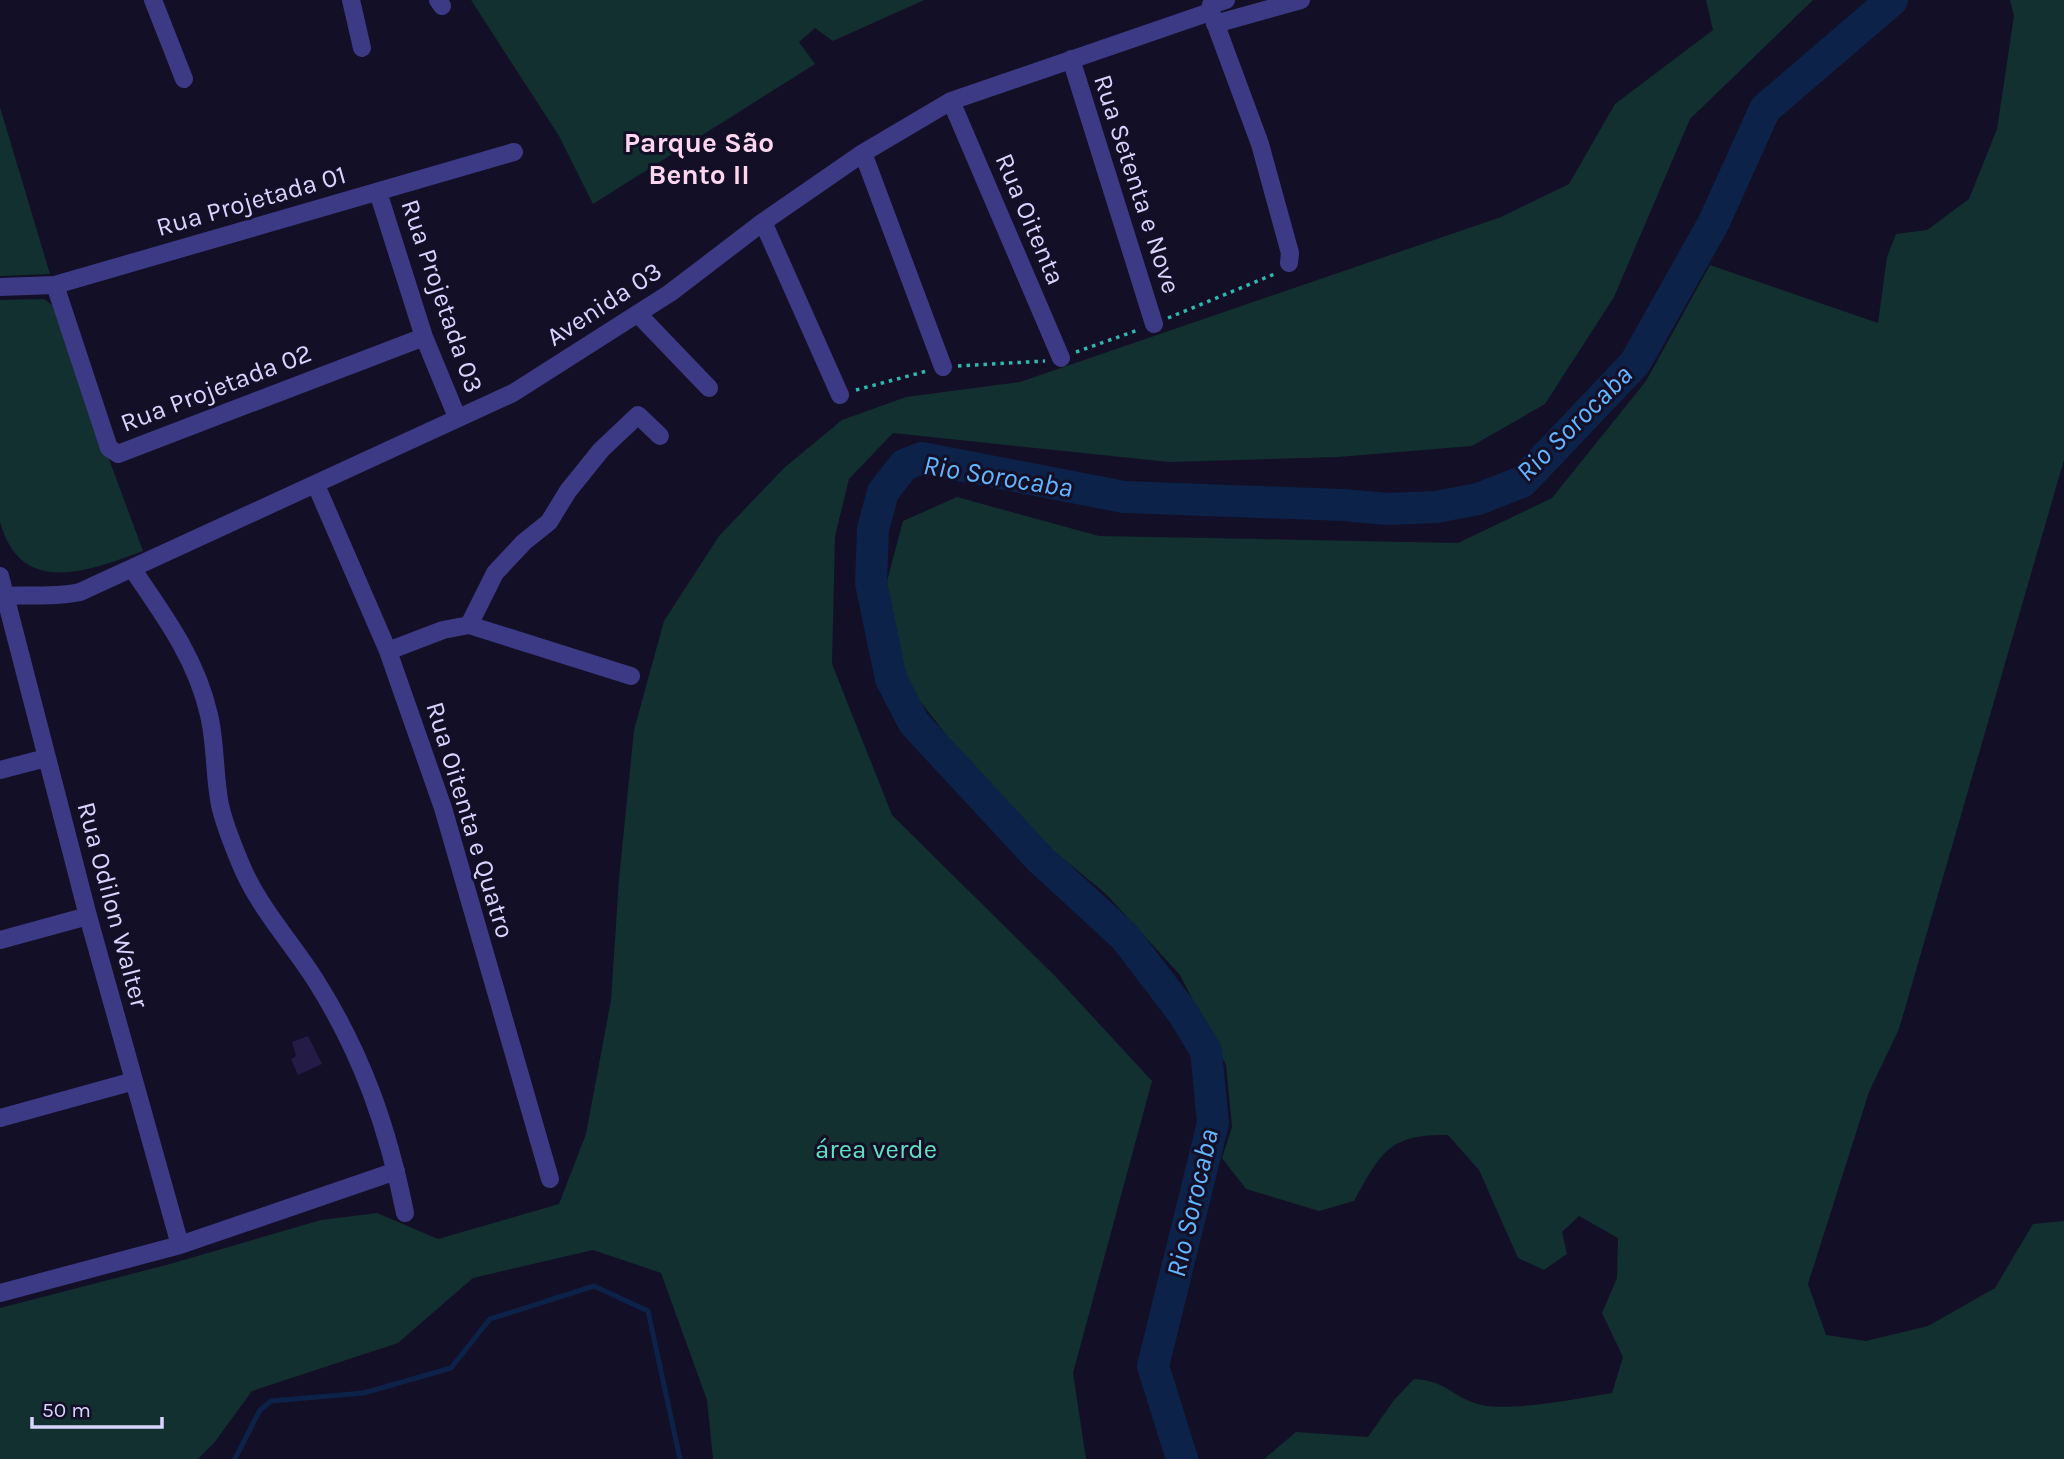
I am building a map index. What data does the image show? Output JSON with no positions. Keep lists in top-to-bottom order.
{
  "streets": {
    "street": [
      "Rua Setenta e Nove",
      "Rua Projetada 01",
      "Rua Oitenta",
      "Rua Projetada 03",
      "Avenida 03",
      "Rua Projetada 02",
      "Rua Oitenta e Quatro",
      "Rua Odilon Walter"
    ]
  },
  "crossings": [
    ["Rua Setenta e Nove", "Avenida 03"],
    ["Rua Projetada 01", "Rua Projetada 03"],
    ["Rua Projetada 01", "Rua Projetada 02"],
    ["Rua Oitenta", "Avenida 03"],
    ["Rua Projetada 03", "Avenida 03"],
    ["Rua Projetada 03", "Rua Projetada 02"],
    ["Avenida 03", "Rua Oitenta e Quatro"],
    ["Avenida 03", "Rua Odilon Walter"]
  ],
  "districts": ["Parque São Bento II"],
  "water": ["Rio Sorocaba"],
  "parks": ["área verde"],
  "scale_bar": "50 m"
}
